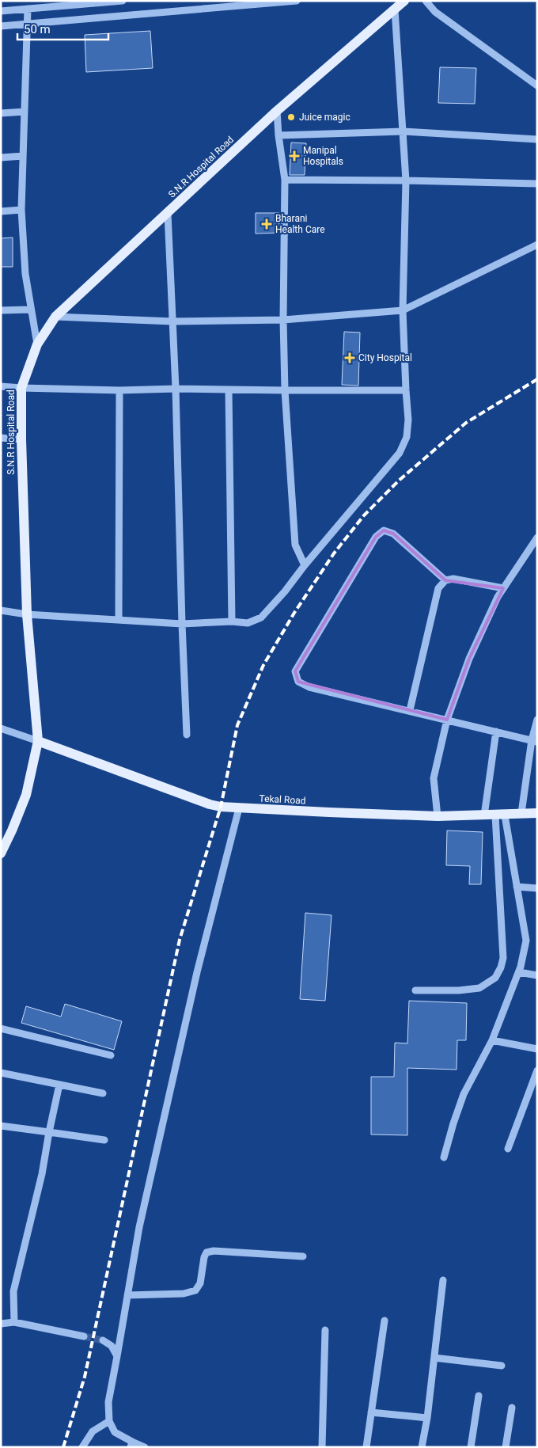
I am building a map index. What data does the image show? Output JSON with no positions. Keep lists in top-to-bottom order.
{
  "streets": {
    "main road": ["S.N.R Hospital Road", "Tekal Road"]
  },
  "crossings": [
    ["S.N.R Hospital Road", "Tekal Road"]
  ],
  "places": {
    "other": ["Juice magic"],
    "health": ["Manipal Hospitals", "Bharani Health Care", "City Hospital"]
  },
  "scale_bar": "50 m"
}
